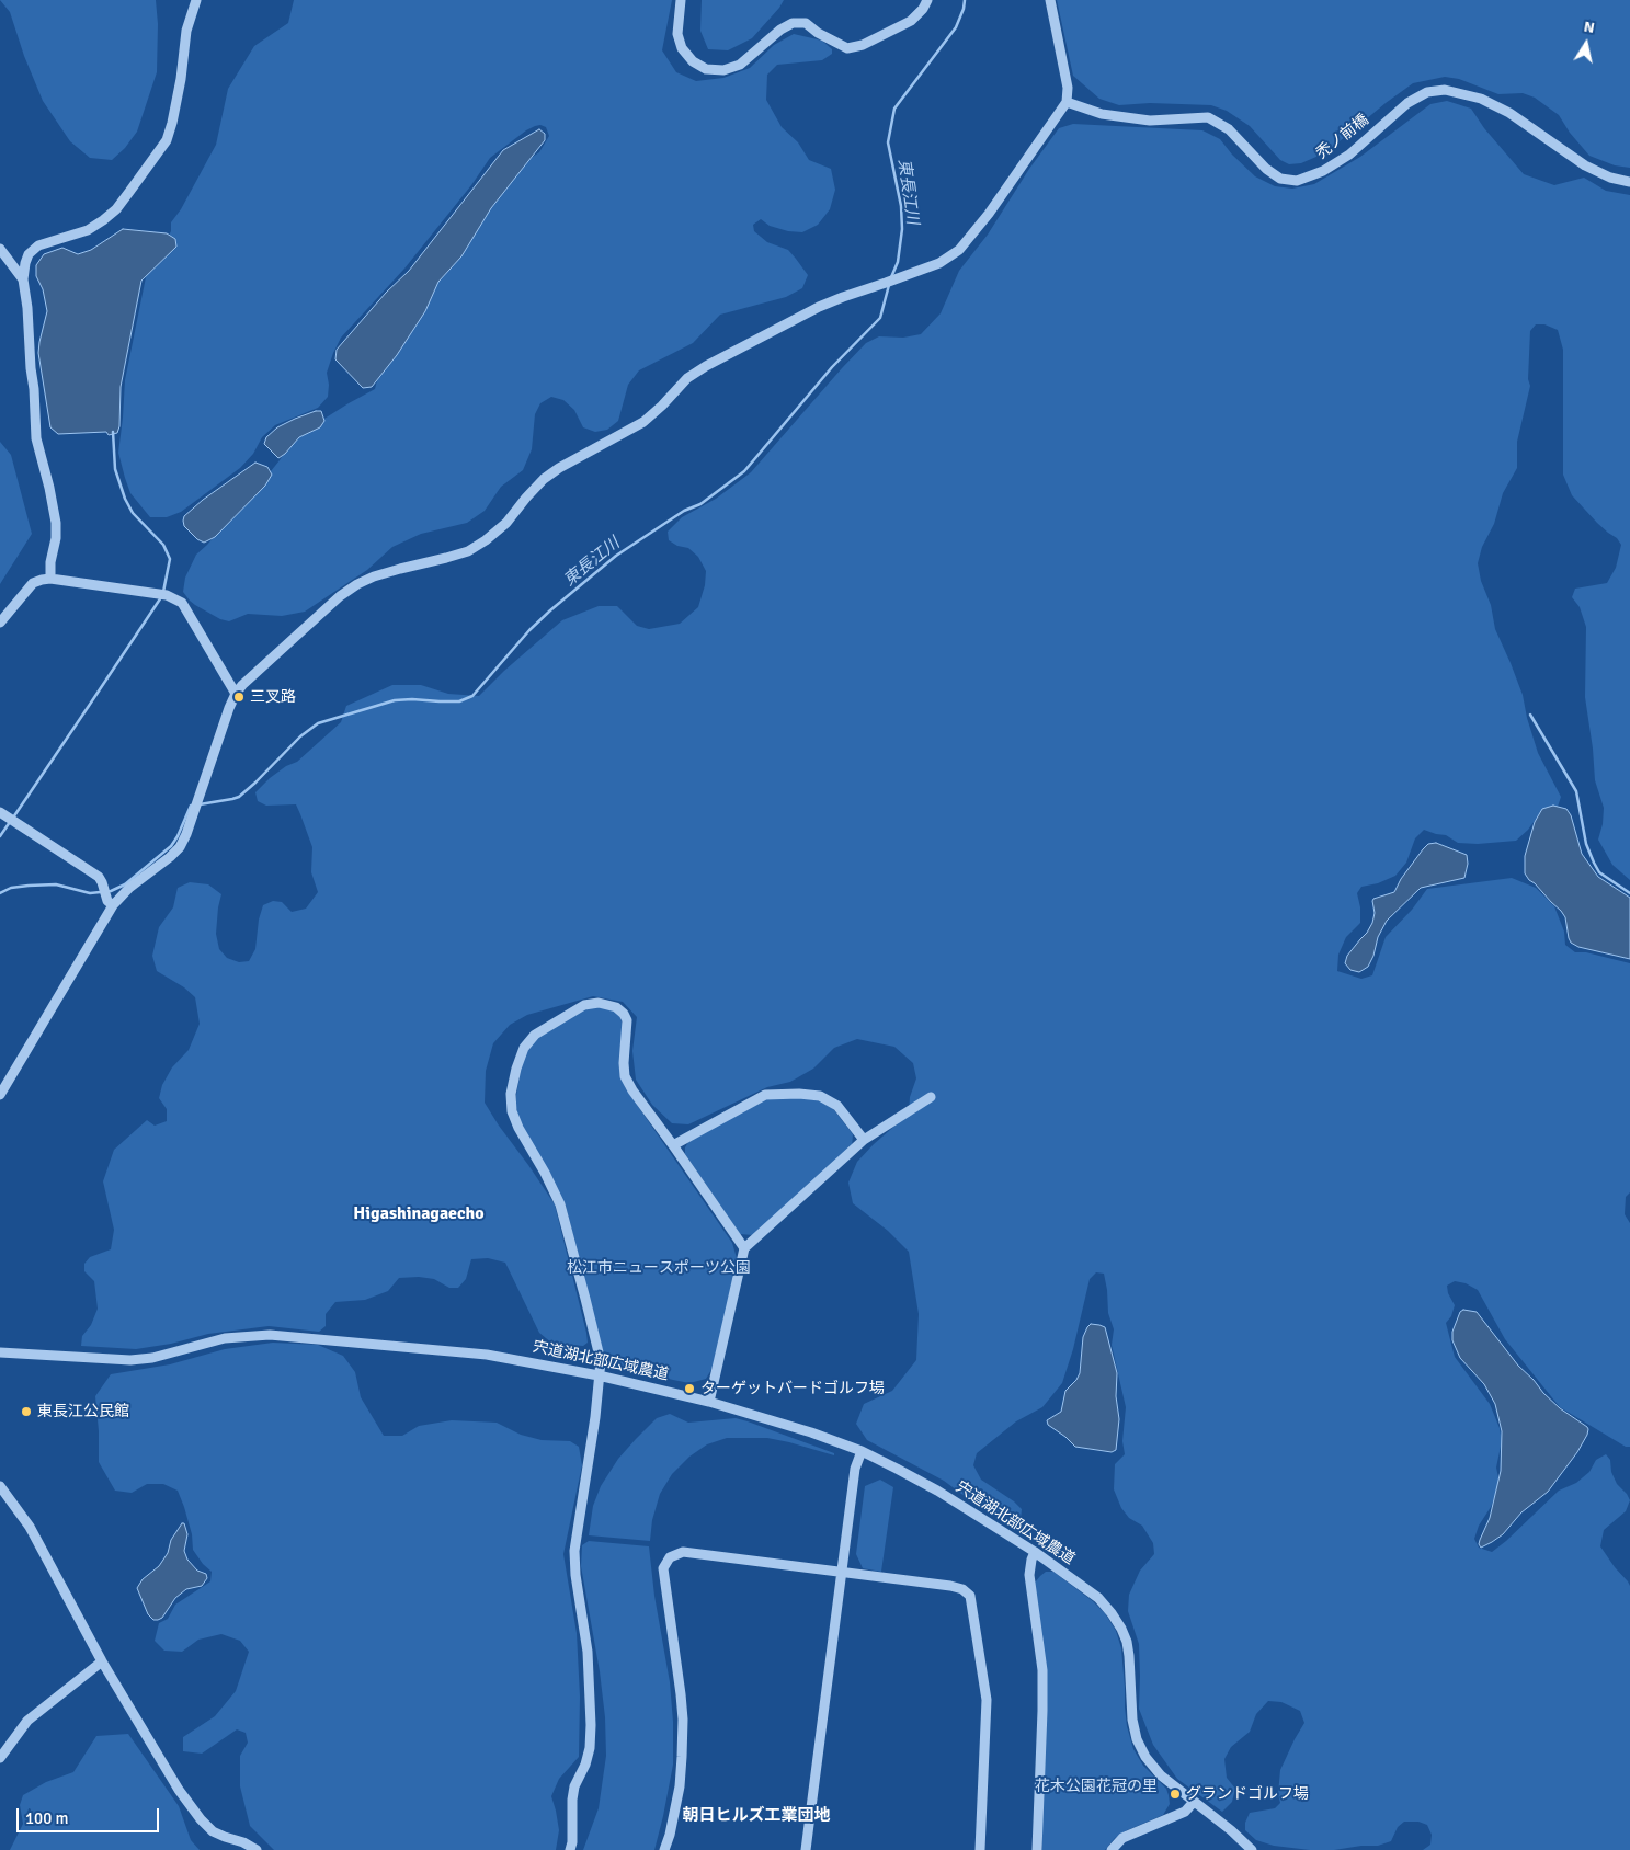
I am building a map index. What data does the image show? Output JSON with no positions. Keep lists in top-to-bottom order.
{
  "streets": {
    "street": ["禿ノ前橋", "宍道湖北部広域農道"]
  },
  "districts": ["Higashinagaecho", "朝日ヒルズ工業団地"],
  "water": ["東長江川"],
  "parks": ["松江市ニュースポーツ公園", "花木公園花冠の里"],
  "places": [
    "三叉路",
    "ターゲットバードゴルフ場",
    "東長江公民館",
    "グランドゴルフ場"
  ],
  "scale_bar": "100 m",
  "north": "top"
}
